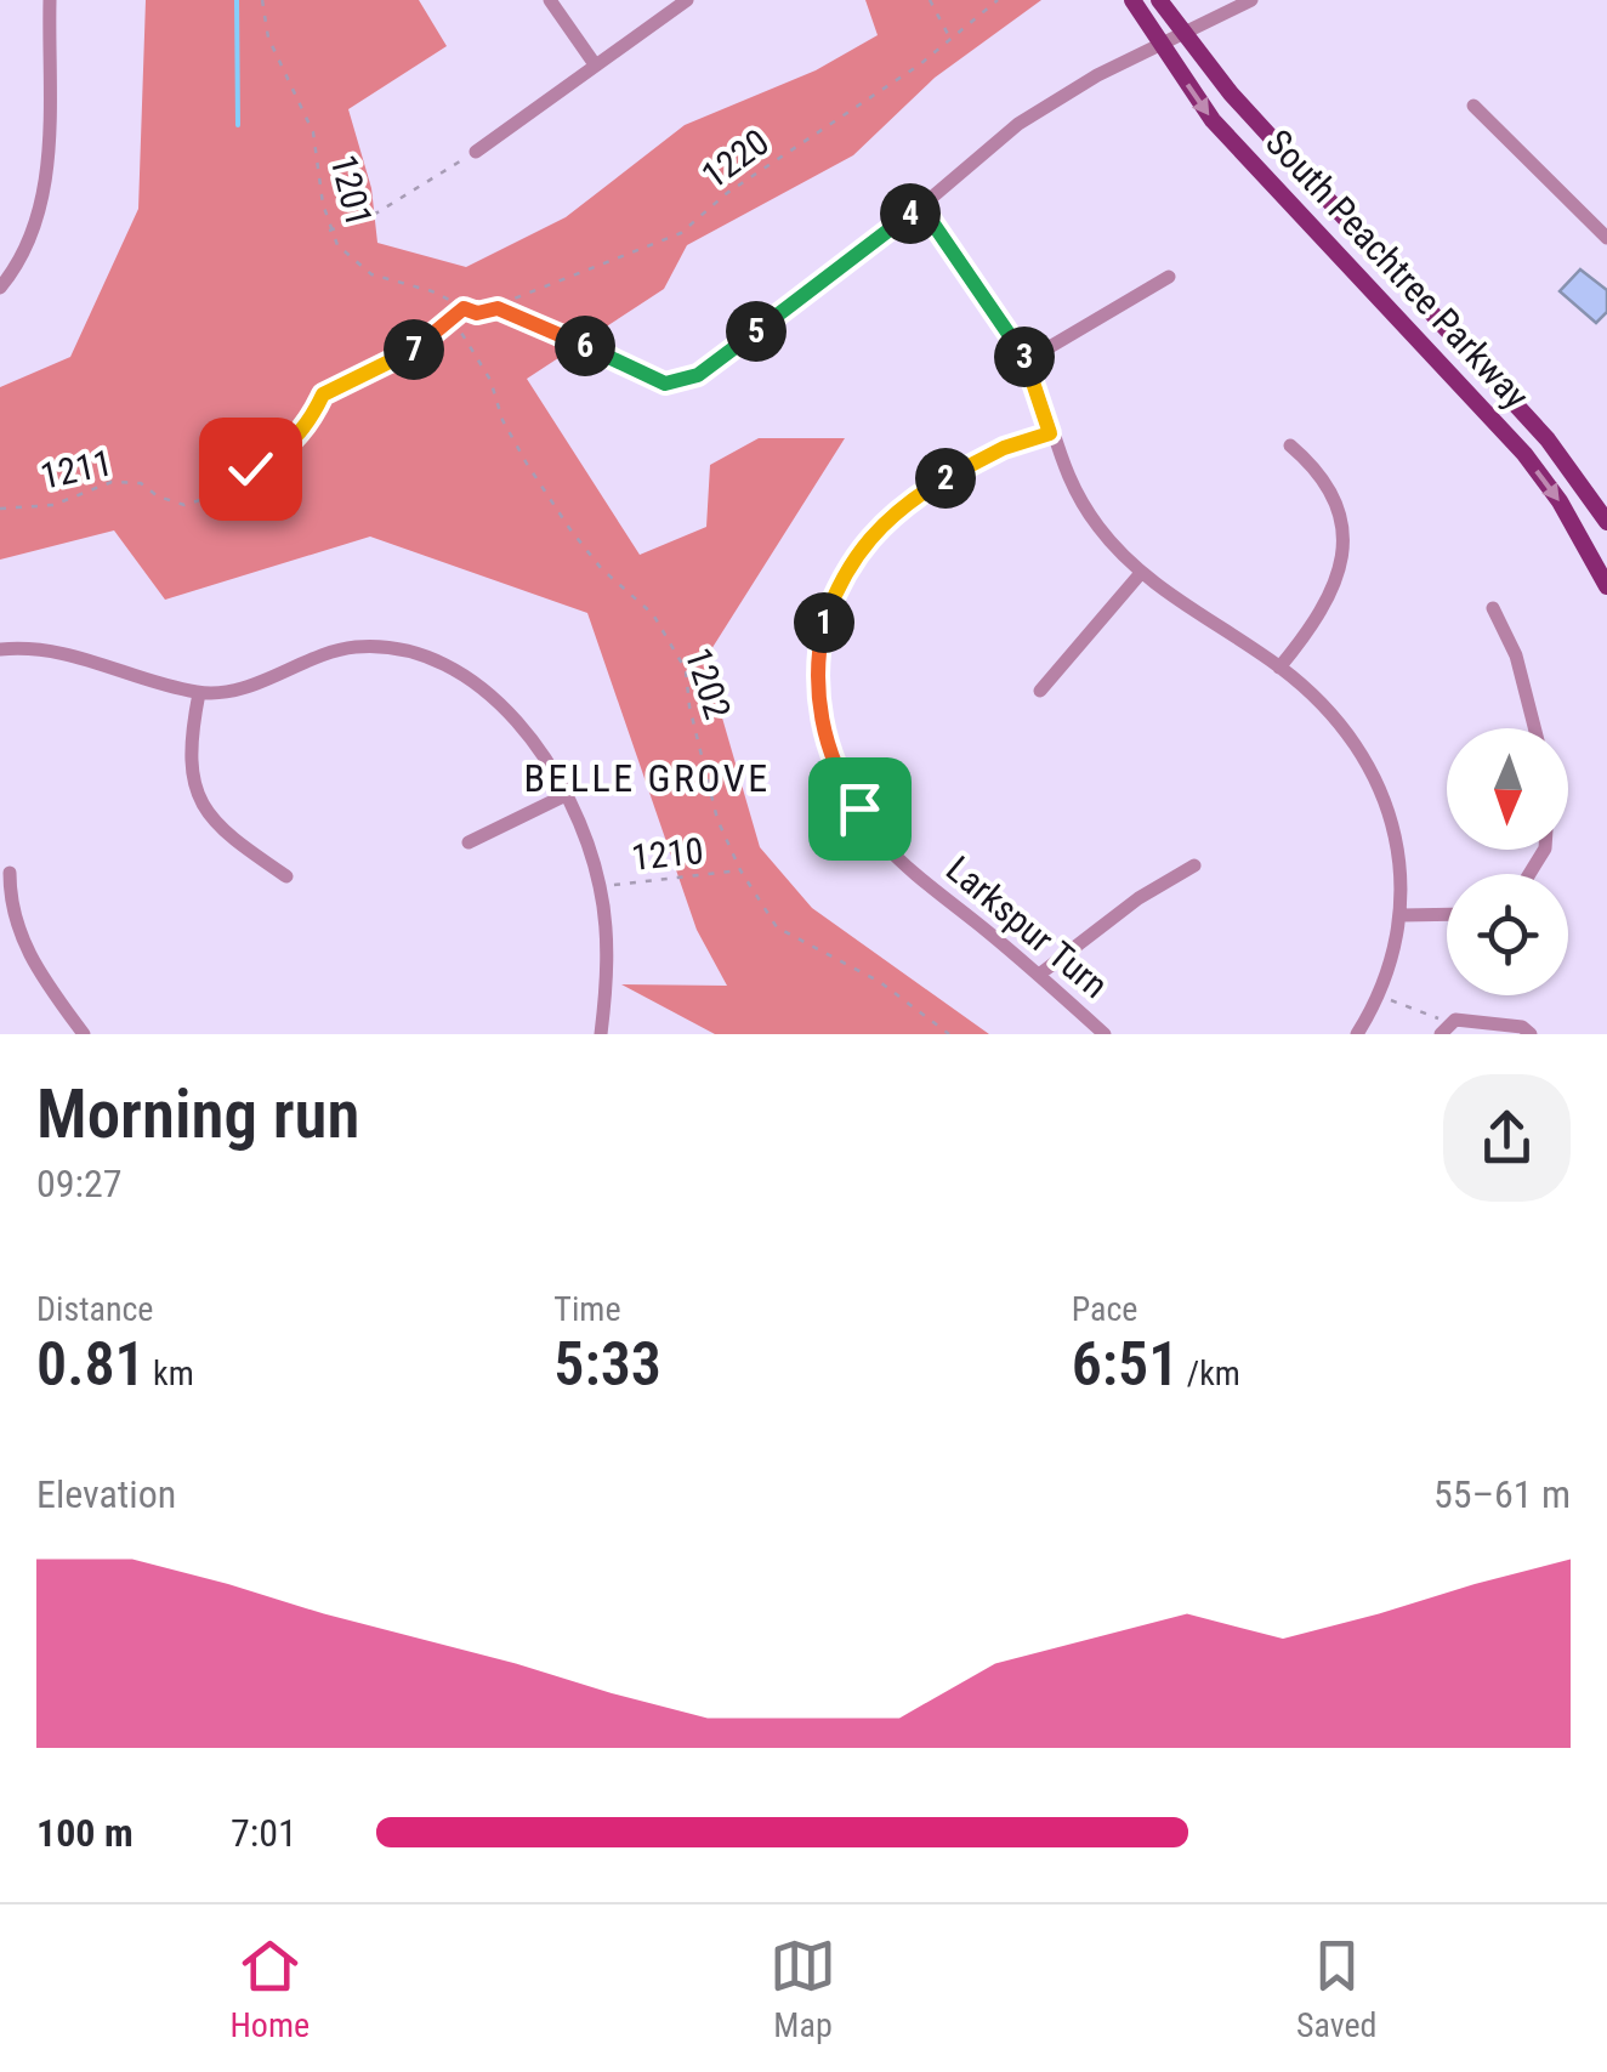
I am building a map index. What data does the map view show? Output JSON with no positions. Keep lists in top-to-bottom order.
{
  "streets": {
    "main road": ["South Peachtree Parkway"],
    "street": ["Larkspur Turn"],
    "path": [
      "1220",
      "1201",
      "1211",
      "1202",
      "1210"
    ]
  },
  "crossings": [
    ["1220", "1201"],
    ["1201", "1211"],
    ["1211", "1202"],
    ["1202", "1210"]
  ],
  "districts": ["BELLE GROVE"],
  "north": "bottom",
  "page": {
    "pins": [
      "4",
      "5",
      "6",
      "7",
      "3",
      "2",
      "1"
    ],
    "heading": ["Morning run", "09:27"],
    "stats": [
      ["Distance", "0.81 km"],
      ["Time", "5:33"],
      ["Pace", "6:51 /km"]
    ],
    "chart": ["Elevation", "55–61 m"],
    "list": [
      {
        "name": "100 m",
        "note": "7:01"
      }
    ],
    "tabs": ["Home", "Map", "Saved"]
  }
}
